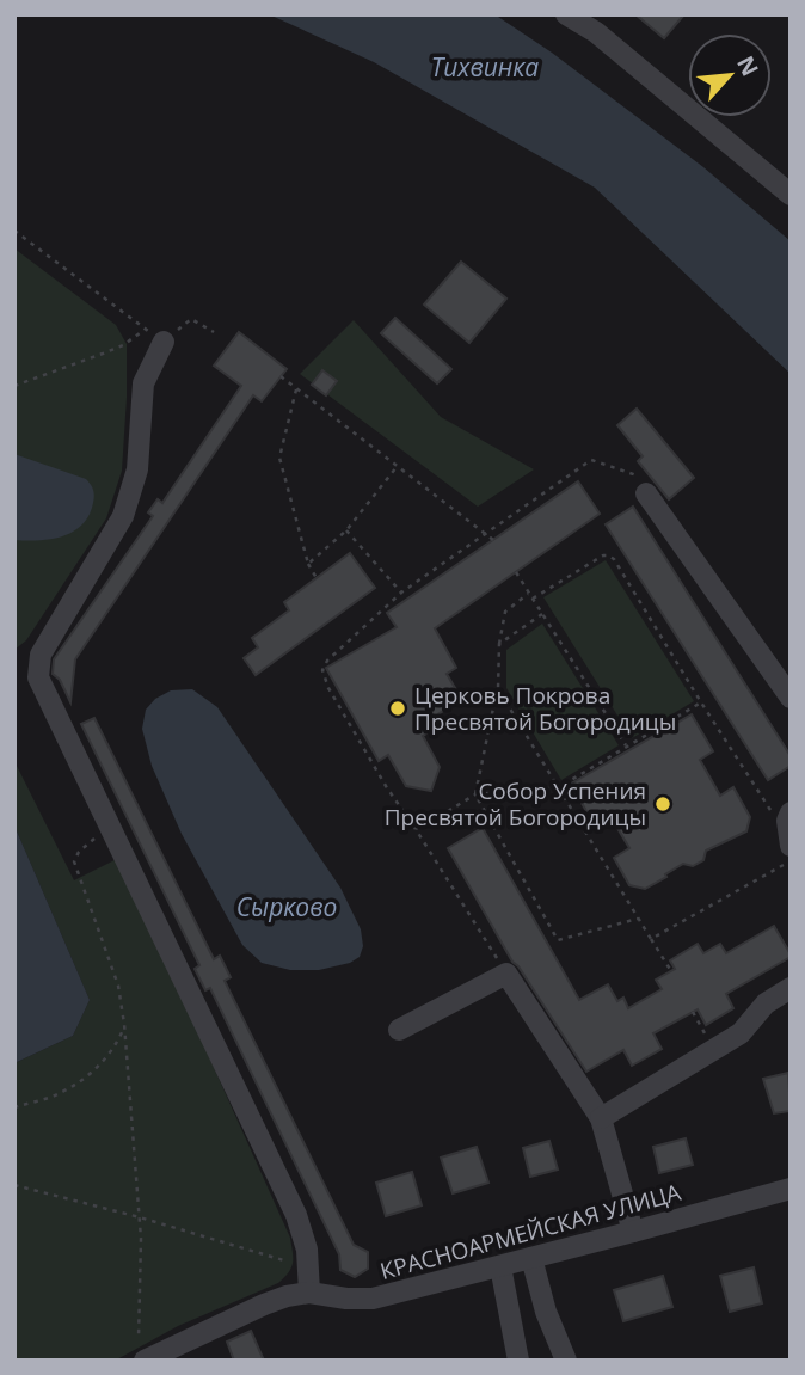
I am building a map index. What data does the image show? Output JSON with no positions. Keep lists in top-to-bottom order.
{
  "streets": {
    "street": ["КРАСНОАРМЕЙСКАЯ УЛИЦА"]
  },
  "water": ["Тихвинка", "Сырково"],
  "places": ["Церковь Покрова Пресвятой Богородицы", "Собор Успения Пресвятой Богородицы"],
  "north": "top right"
}
